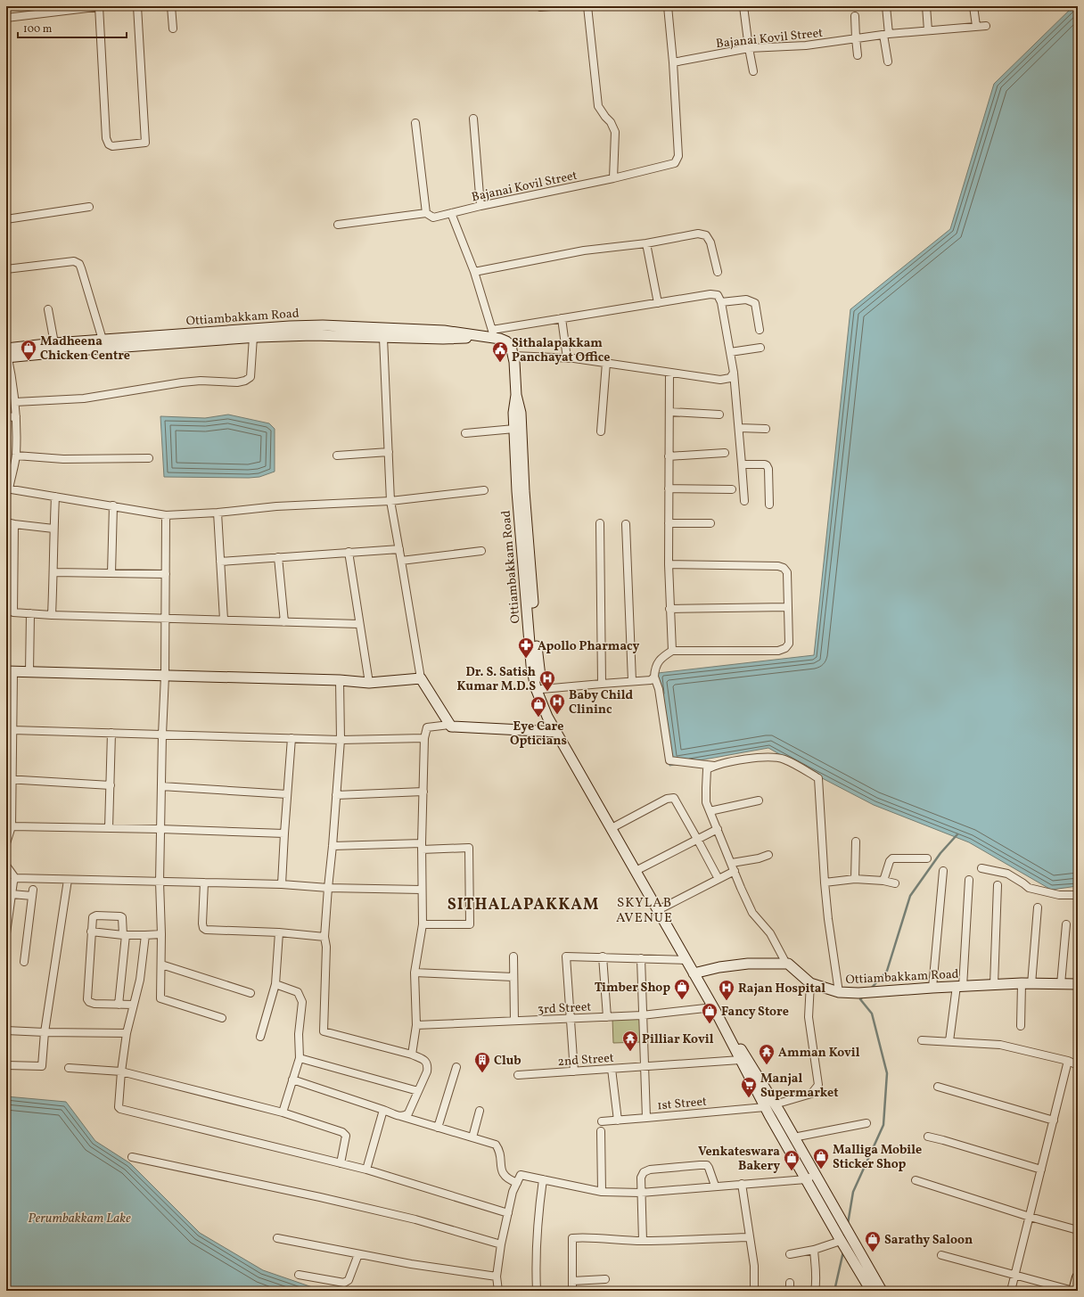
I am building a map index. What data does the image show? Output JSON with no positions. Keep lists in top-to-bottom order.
{
  "streets": {
    "street": [
      "Bajanai Kovil Street",
      "Ottiambakkam Road",
      "3rd Street",
      "2nd Street",
      "1st Street"
    ]
  },
  "crossings": [
    ["Ottiambakkam Road", "3rd Street"],
    ["Ottiambakkam Road", "2nd Street"],
    ["Ottiambakkam Road", "1st Street"]
  ],
  "districts": ["SKYLAB AVENUE", "SITHALAPAKKAM"],
  "water": ["Perumbakkam Lake"],
  "places": {
    "shop": [
      "Madheena Chicken Centre",
      "Eye Care Opticians",
      "Timber Shop",
      "Fancy Store",
      "Malliga Mobile Sticker Shop",
      "Venkateswara Bakery",
      "Sarathy Saloon"
    ],
    "public building": ["Sithalapakkam Panchayat Office"],
    "pharmacy": ["Apollo Pharmacy"],
    "hospital": ["Dr. S. Satish Kumar M.D.S", "Baby Child Clininc", "Rajan Hospital"],
    "temple": ["Pilliar Kovil", "Amman Kovil"],
    "building": ["Club"],
    "supermarket": ["Manjal Supermarket"]
  },
  "scale_bar": "100 m"
}
